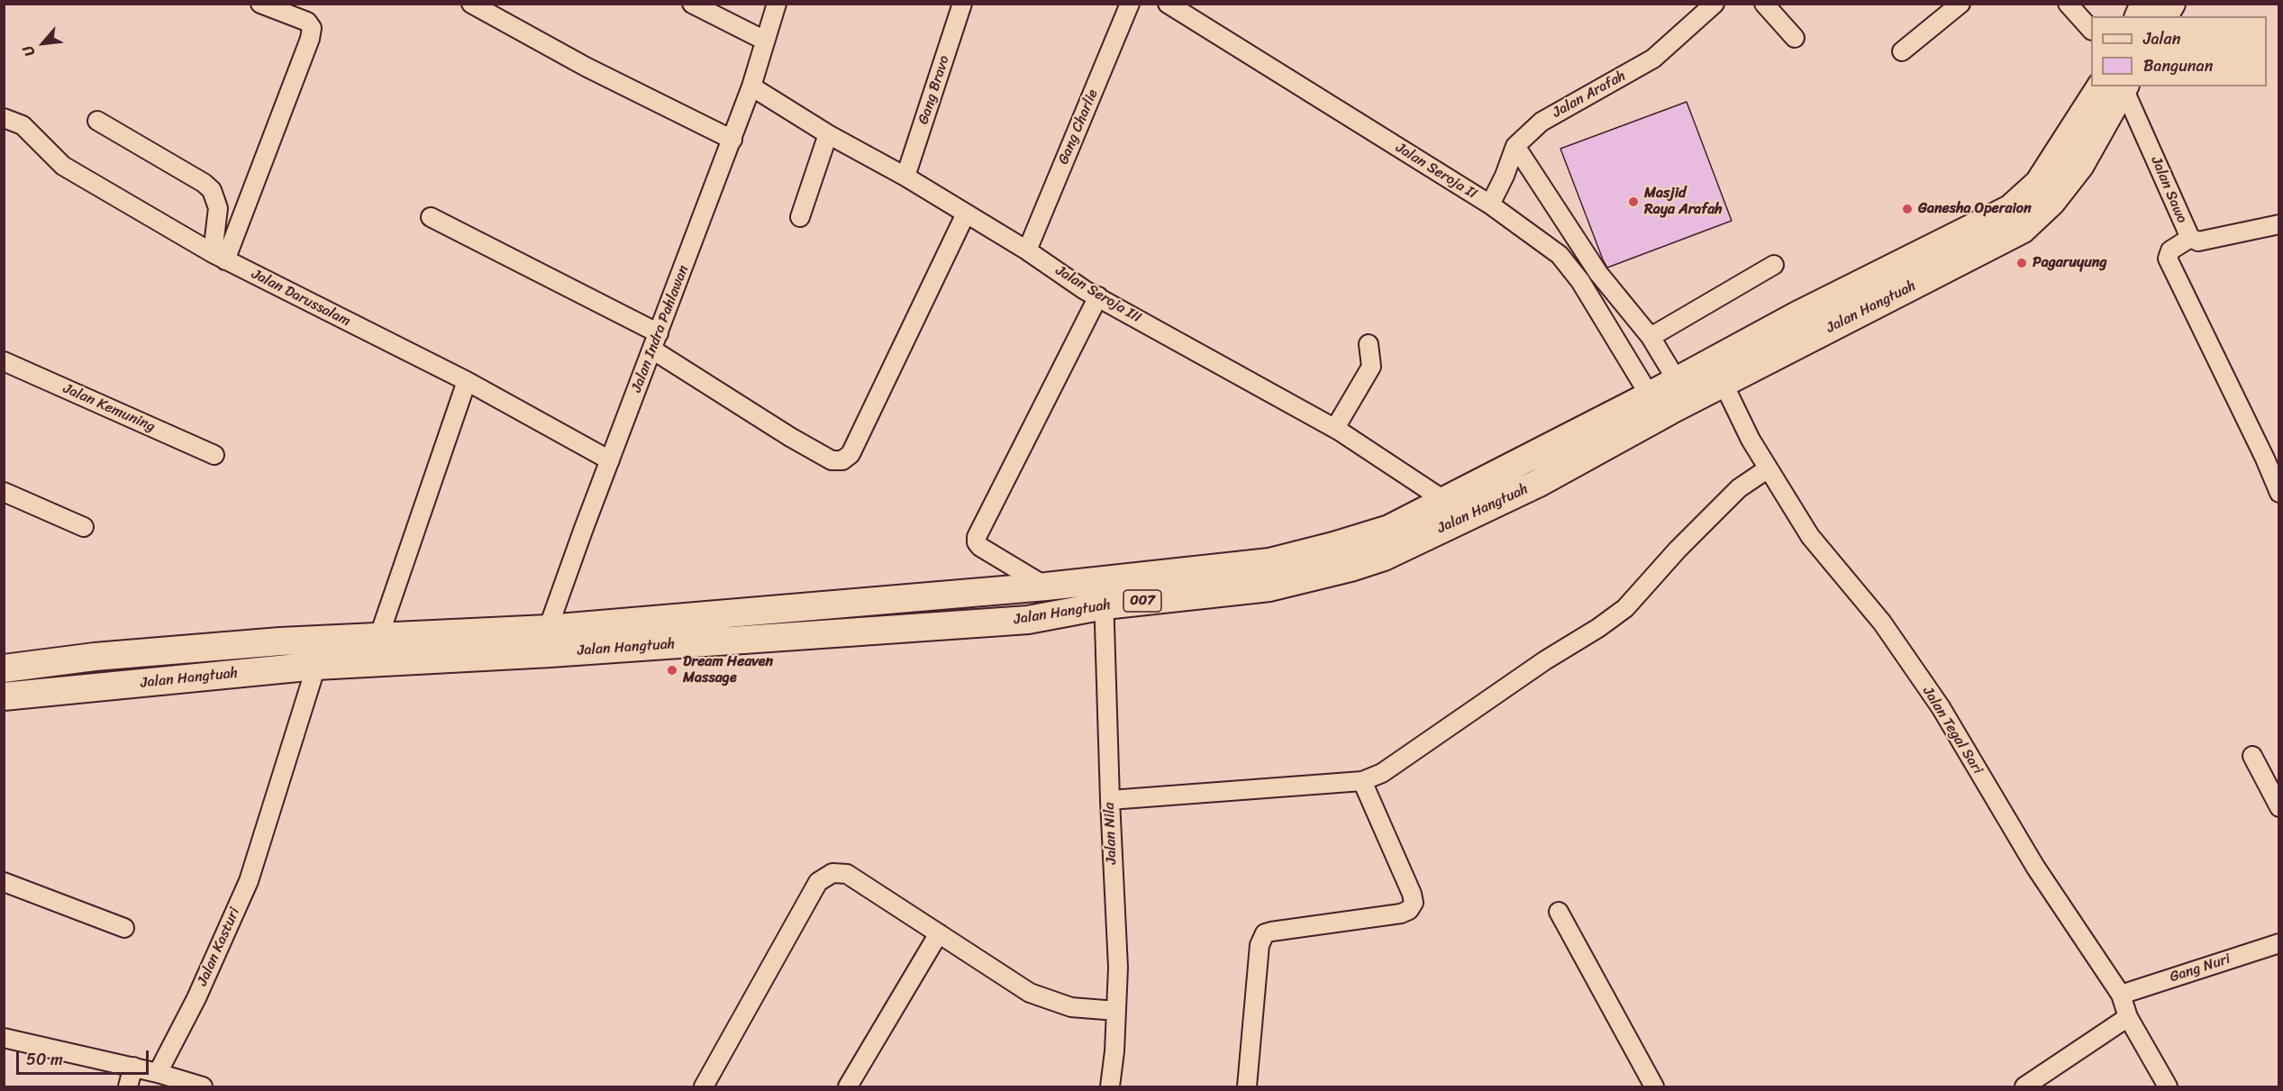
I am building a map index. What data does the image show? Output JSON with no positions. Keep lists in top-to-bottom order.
{
  "streets": {
    "highway": ["Jalan Hangtuah", "007"],
    "street": [
      "Gang Bravo",
      "Jalan Arafah",
      "Gang Charlie",
      "Jalan Seroja II",
      "Jalan Sawo",
      "Jalan Seroja III",
      "Jalan Darussalam",
      "Jalan Indra Pahlawan",
      "Jalan Kemuning",
      "Jalan Tegal Sari",
      "Jalan Nila",
      "Jalan Kasturi",
      "Gang Nuri"
    ]
  },
  "crossings": [
    ["Gang Bravo", "Jalan Seroja III"],
    ["Jalan Arafah", "Jalan Seroja II"],
    ["Gang Charlie", "Jalan Seroja III"],
    ["Jalan Seroja II", "Jalan Hangtuah"],
    ["Jalan Sawo", "Jalan Hangtuah"],
    ["Jalan Seroja III", "Jalan Hangtuah"],
    ["Jalan Seroja III", "Jalan Indra Pahlawan"],
    ["Jalan Darussalam", "Jalan Indra Pahlawan"],
    ["Jalan Hangtuah", "Jalan Indra Pahlawan"],
    ["Jalan Hangtuah", "Jalan Tegal Sari"],
    ["Jalan Hangtuah", "Jalan Nila"],
    ["Jalan Hangtuah", "Jalan Kasturi"],
    ["Jalan Tegal Sari", "Gang Nuri"]
  ],
  "places": [
    "Masjid Raya Arafah",
    "Ganesha Operaion",
    "Pagaruyung",
    "Dream Heaven Massage"
  ],
  "legend": ["Jalan", "Bangunan"],
  "scale_bar": "50 m",
  "north": "bottom left"
}
